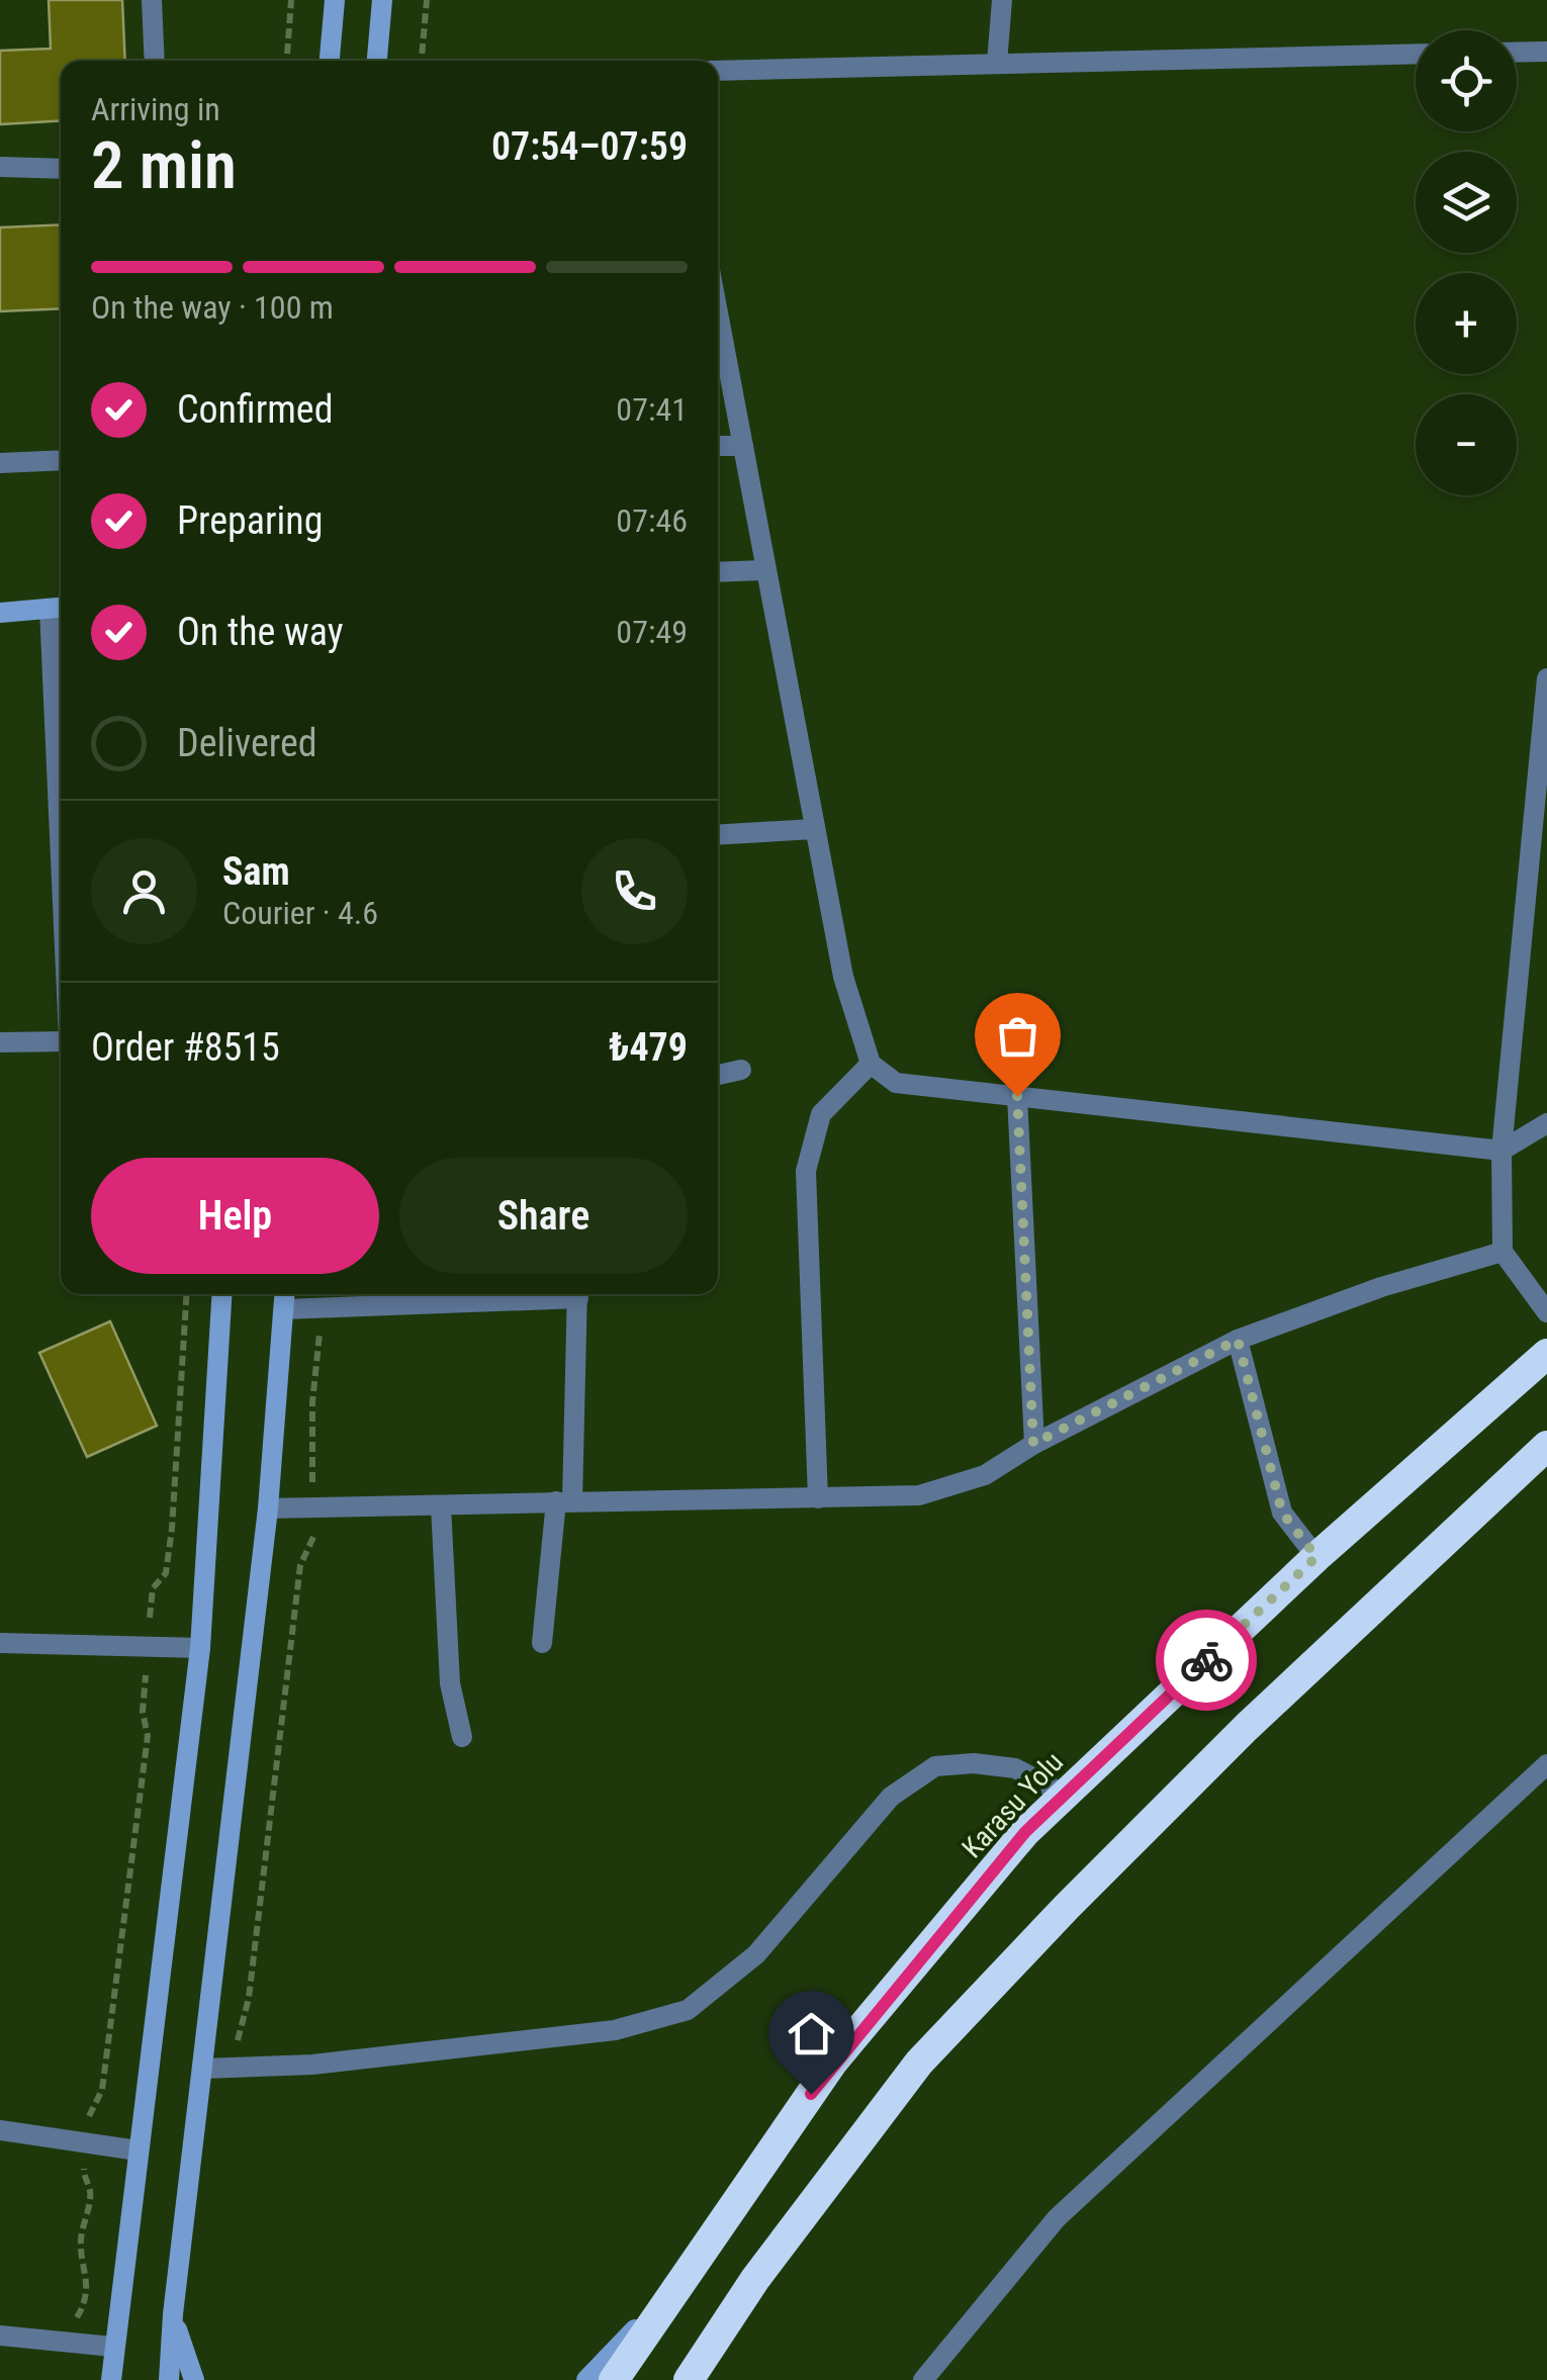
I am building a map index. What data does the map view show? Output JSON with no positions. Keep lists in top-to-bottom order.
{
  "streets": {
    "highway": ["Karasu Yolu"]
  },
  "page": {
    "map_buttons": ["+", "−"],
    "heading": ["2 min", "Arriving in", "07:54–07:59"],
    "panel": [
      "Sam",
      "Courier · 4.6",
      "Order #8515",
      "₺479"
    ],
    "bar": "On the way · 100 m",
    "list": [
      ["Confirmed", "07:41"],
      ["Preparing", "07:46"],
      ["On the way", "07:49"],
      "Delivered"
    ],
    "buttons": ["Help", "Share"]
  }
}
